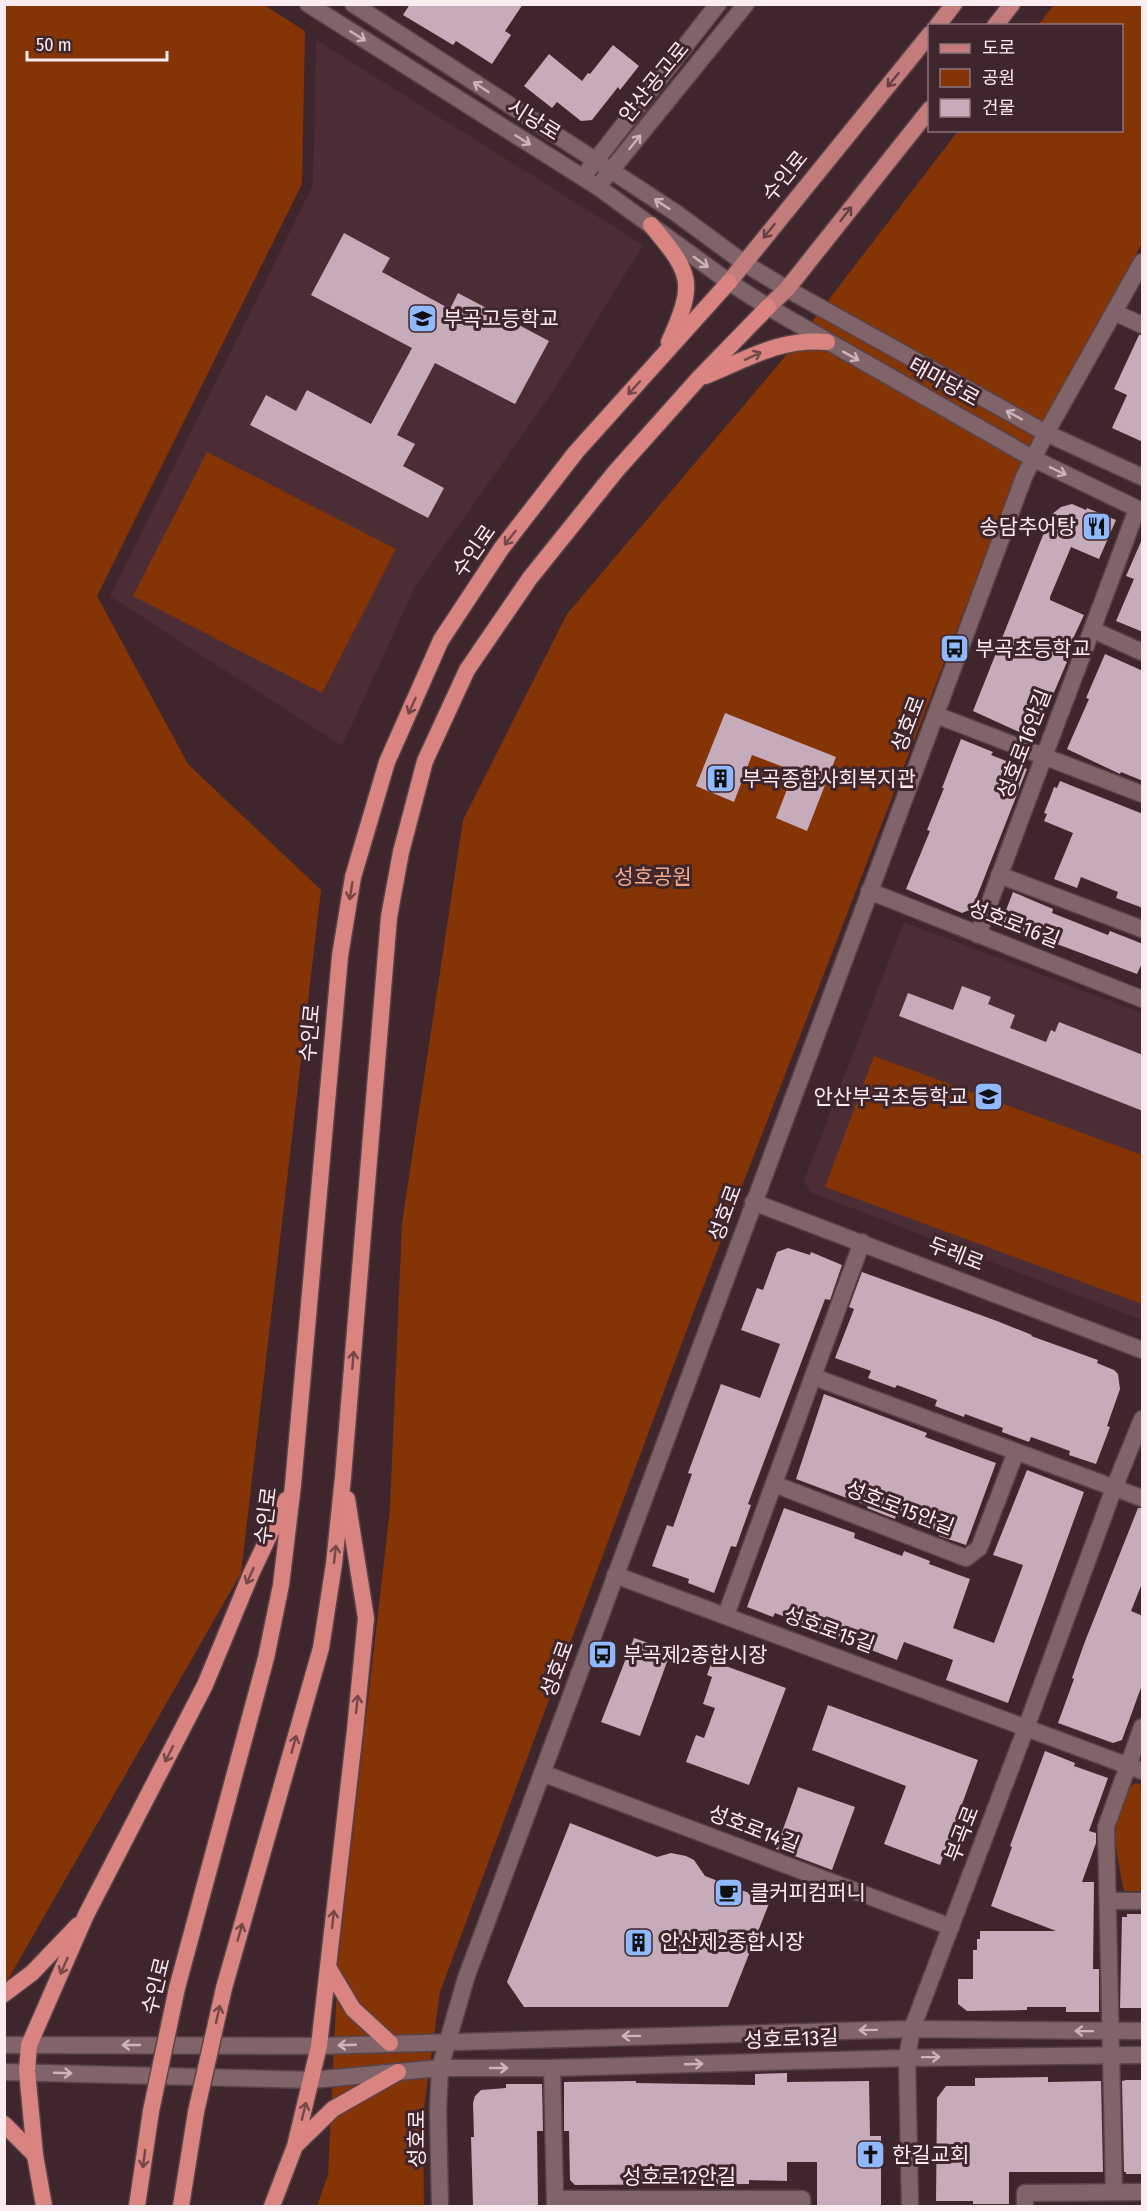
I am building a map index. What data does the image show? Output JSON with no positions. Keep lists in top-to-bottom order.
{
  "streets": {
    "highway": ["수인로"],
    "street": [
      "안산공고로",
      "시낭로",
      "태마당로",
      "성호로",
      "성호로16안길",
      "성호로16길",
      "두레로",
      "성호로15안길",
      "성호로15길",
      "성호로14길",
      "부곡로",
      "성호로13길",
      "성호로12안길"
    ]
  },
  "crossings": [
    ["안산공고로", "시낭로"],
    ["시낭로", "수인로"],
    ["시낭로", "태마당로"],
    ["수인로", "태마당로"],
    ["태마당로", "성호로"],
    ["태마당로", "성호로16안길"],
    ["성호로", "성호로16길"],
    ["성호로", "두레로"],
    ["성호로", "성호로15길"],
    ["성호로", "성호로14길"],
    ["성호로", "성호로13길"],
    ["성호로16안길", "성호로16길"],
    ["성호로15길", "부곡로"],
    ["성호로14길", "부곡로"],
    ["부곡로", "성호로13길"]
  ],
  "one_way": ["수인로"],
  "parks": ["성호공원"],
  "places": {
    "school or university": ["부곡고등학교", "안산부곡초등학교"],
    "restaurant": ["송담추어탕"],
    "bus stop": ["부곡초등학교", "부곡제2종합시장"],
    "building": ["부곡종합사회복지관", "안산제2종합시장"],
    "cafe": ["클커피컴퍼니"],
    "church": ["한길교회"]
  },
  "legend": ["도로", "공원", "건물"],
  "scale_bar": "50 m"
}
